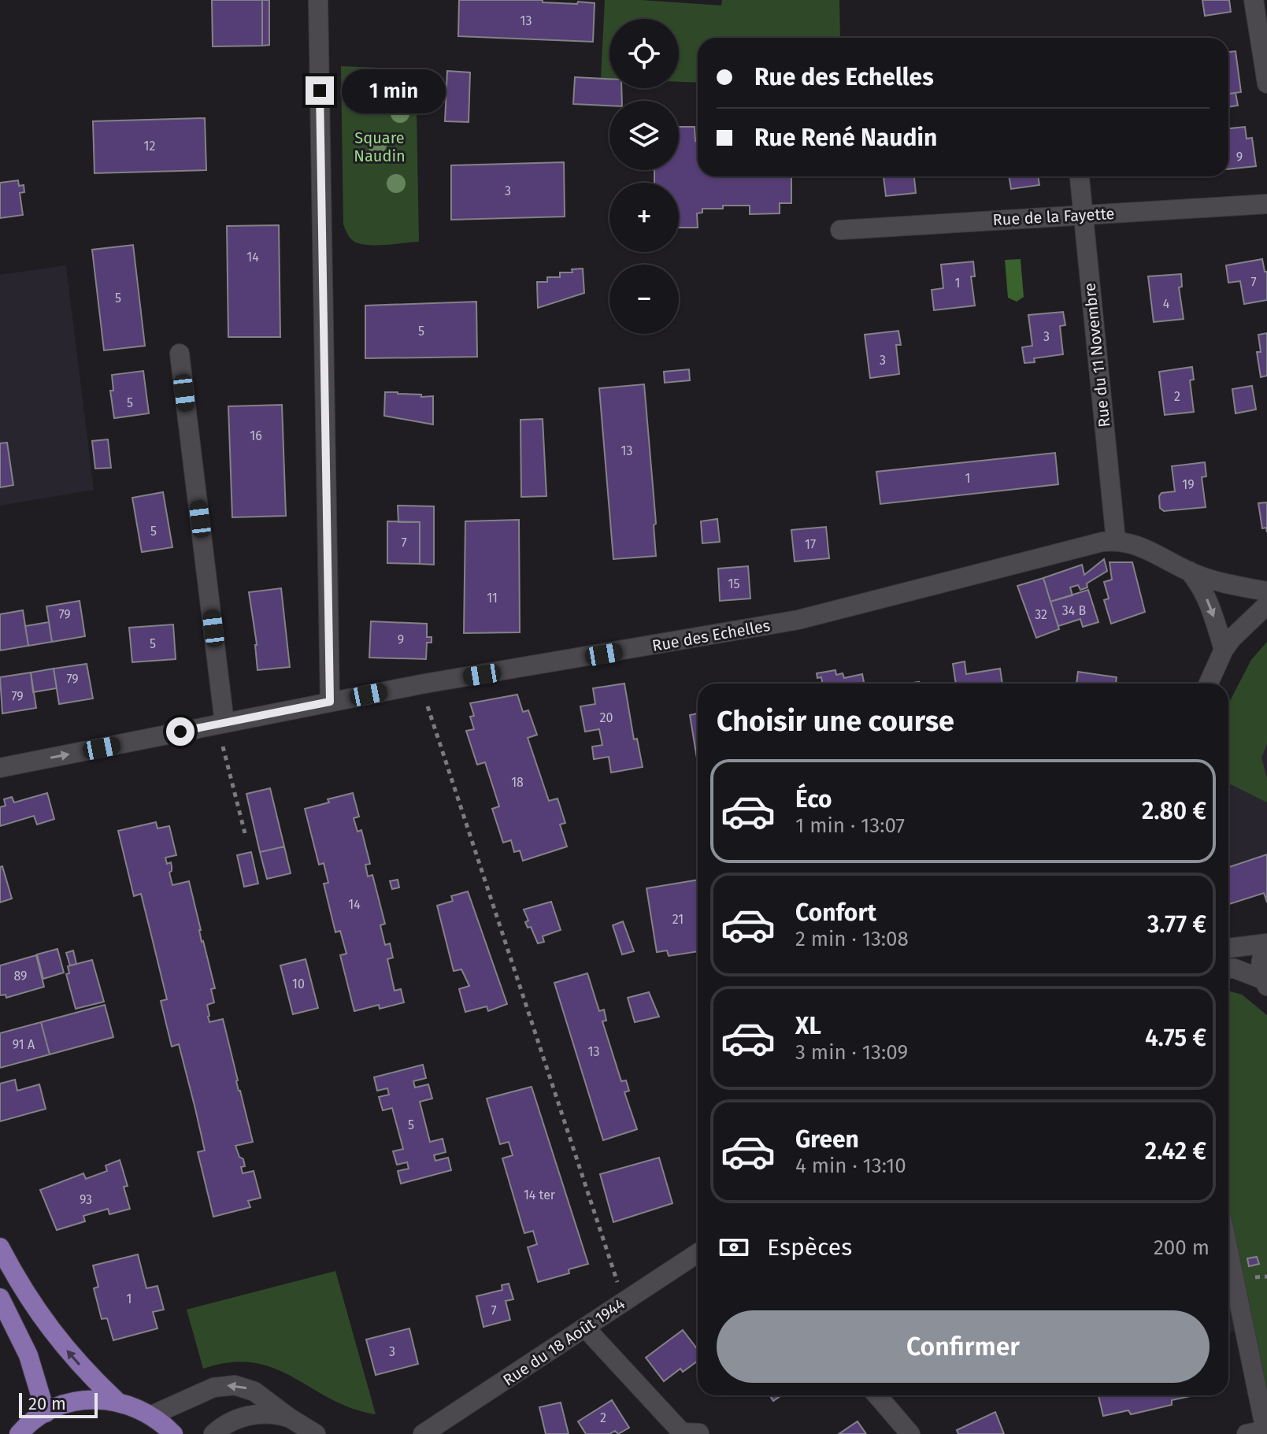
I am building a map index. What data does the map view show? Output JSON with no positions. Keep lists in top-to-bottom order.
{
  "streets": {
    "street": [
      "Rue de la Fayette",
      "Rue du 11 Novembre",
      "Rue des Echelles",
      "Rue du 18 Août 1944"
    ]
  },
  "crossings": [
    ["Rue de la Fayette", "Rue du 11 Novembre"],
    ["Rue du 11 Novembre", "Rue des Echelles"]
  ],
  "parks": ["Square Naudin"],
  "house_numbers": [
    "13",
    "12",
    "9",
    "3",
    "14",
    "7",
    "1",
    "5",
    "4",
    "5",
    "3",
    "3",
    "2",
    "5",
    "16",
    "13",
    "1",
    "19",
    "5",
    "7",
    "17",
    "15",
    "11",
    "34 B",
    "79",
    "32",
    "9",
    "5",
    "79",
    "79",
    "20",
    "18",
    "14",
    "21",
    "89",
    "10",
    "91 A",
    "13",
    "5",
    "14 ter",
    "93",
    "1",
    "7",
    "3",
    "2"
  ],
  "scale_bar": "20 m",
  "page": {
    "map_buttons": ["+", "−"],
    "banner": ["Rue des Echelles", "Rue René Naudin"],
    "bubble": "1 min",
    "heading": "Choisir une course",
    "list": [
      {
        "name": "Éco",
        "note": "1 min · 13:07",
        "value": "2.80 €"
      },
      {
        "name": "Confort",
        "note": "2 min · 13:08",
        "value": "3.77 €"
      },
      {
        "name": "XL",
        "note": "3 min · 13:09",
        "value": "4.75 €"
      },
      {
        "name": "Green",
        "note": "4 min · 13:10",
        "value": "2.42 €"
      }
    ],
    "pay": ["Espèces", "200 m"],
    "buttons": "Confirmer",
    "scale": "20 m"
  }
}
